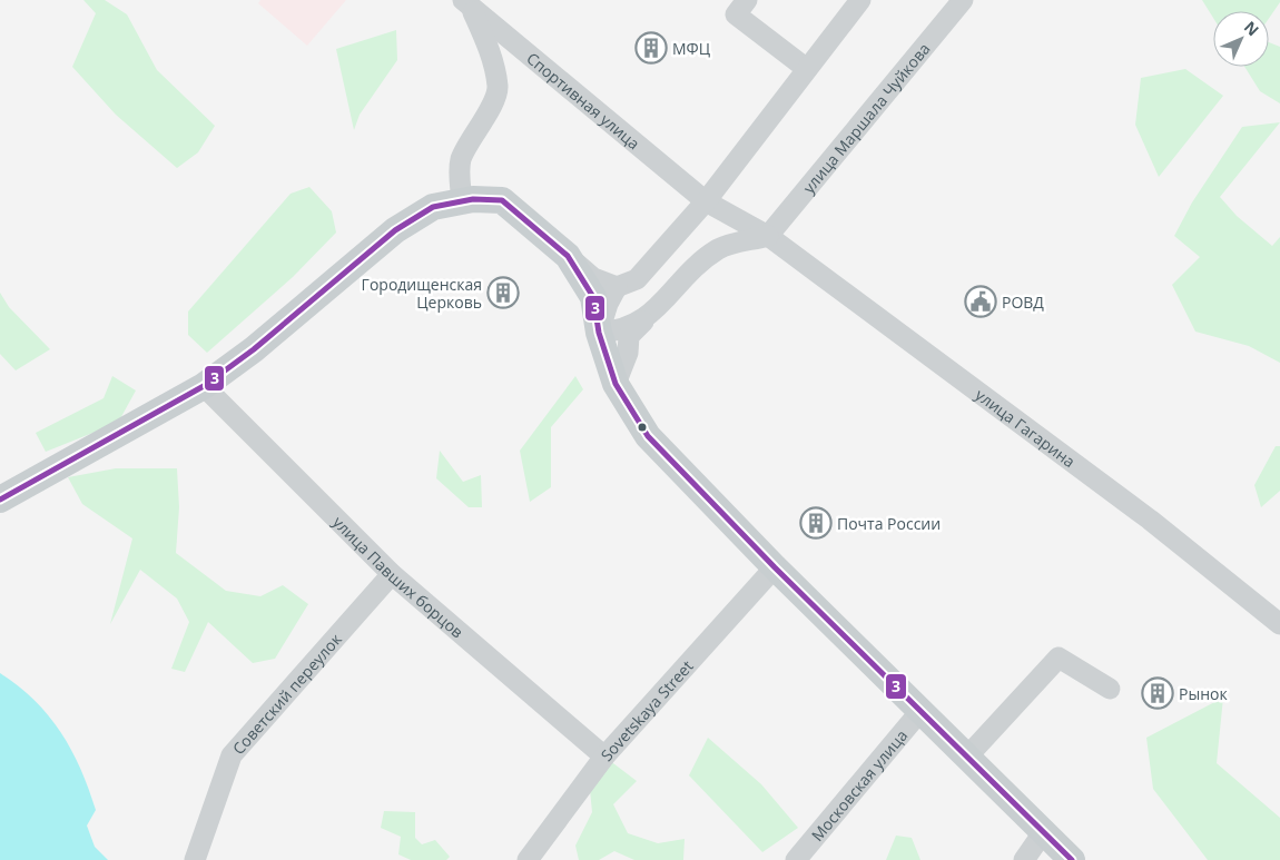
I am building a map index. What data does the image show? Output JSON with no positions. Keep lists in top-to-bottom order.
{
  "streets": {
    "street": [
      "Спортивная улица",
      "улица Маршала Чуйкова",
      "улица Гагарина",
      "улица Павших борцов",
      "Советский переулок",
      "Sovetskaya Street",
      "Московская улица"
    ]
  },
  "crossings": [
    ["Спортивная улица", "улица Маршала Чуйкова"],
    ["Спортивная улица", "улица Гагарина"],
    ["улица Маршала Чуйкова", "улица Гагарина"],
    ["улица Павших борцов", "Советский переулок"],
    ["улица Павших борцов", "Sovetskaya Street"]
  ],
  "places": {
    "building": [
      "МФЦ",
      "Городищенская Церковь",
      "Почта России",
      "Рынок"
    ],
    "public building": ["РОВД"]
  },
  "lines": ["transit line 3"],
  "north": "top right"
}
